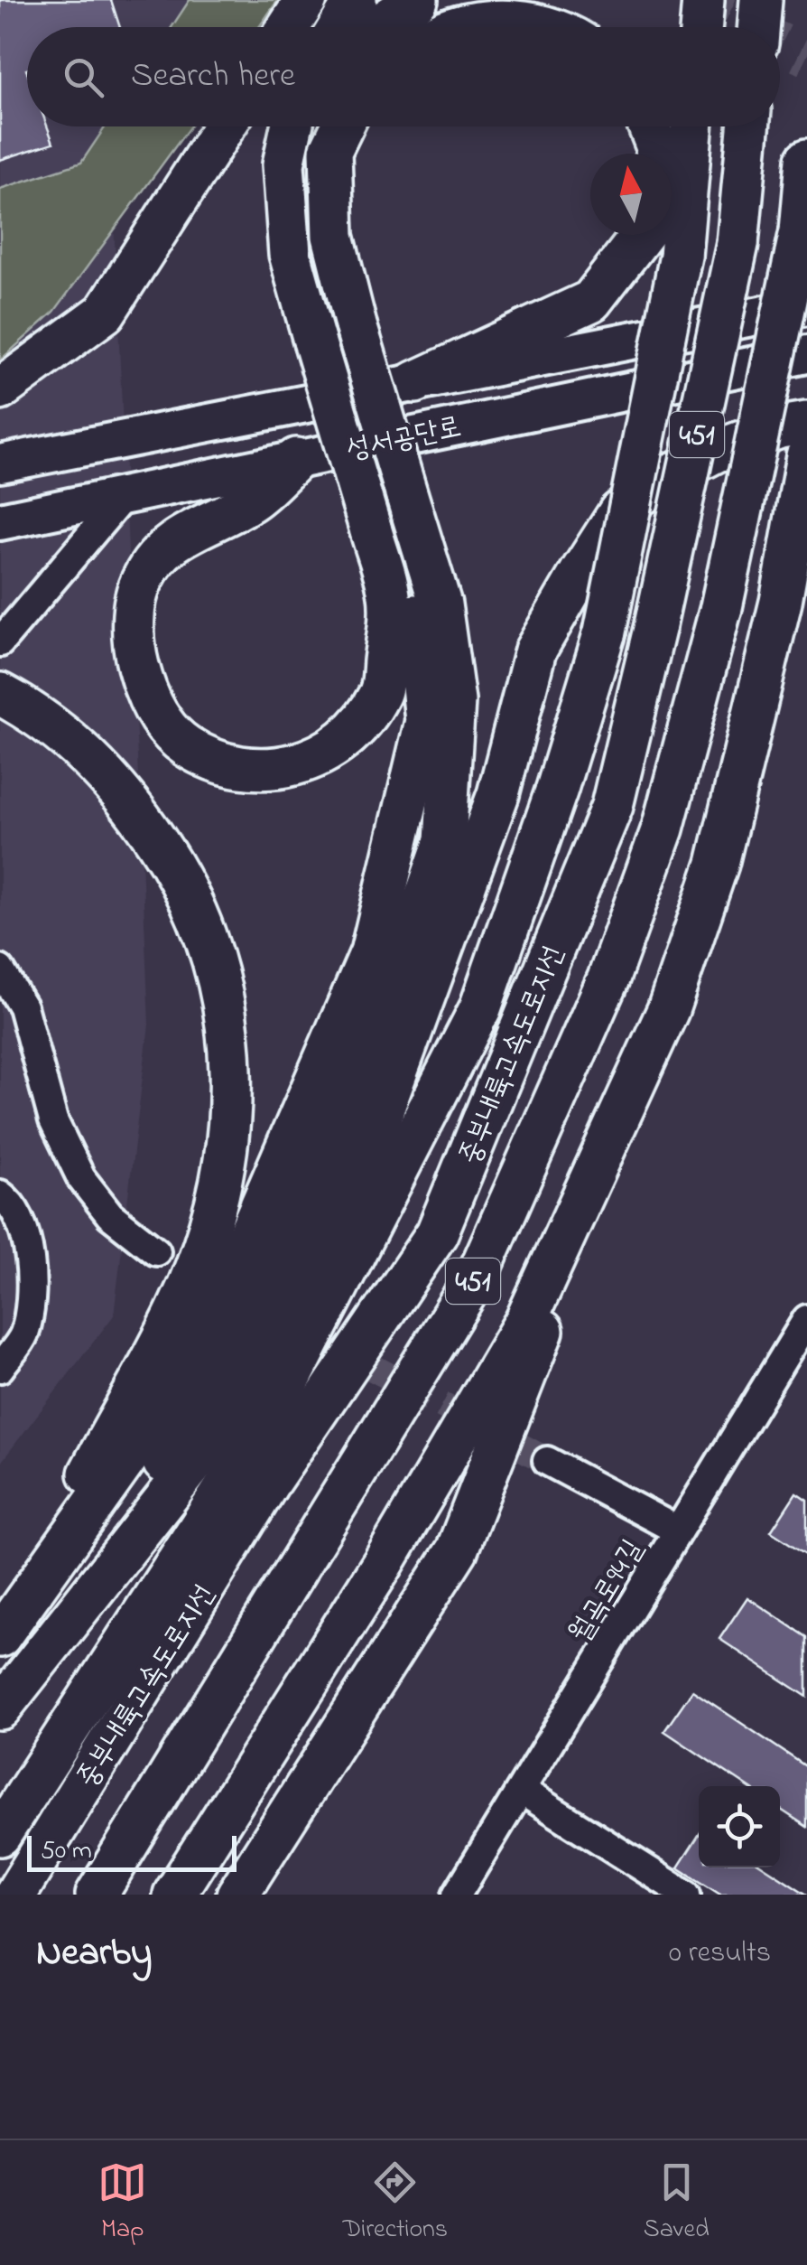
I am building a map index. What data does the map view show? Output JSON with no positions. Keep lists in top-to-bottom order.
{
  "streets": {
    "highway": ["451", "중부내륙고속도로지선"],
    "main road": ["성서공단로"],
    "street": ["월곡로94길"]
  },
  "scale_bar": "50 m",
  "north": "top",
  "page": {
    "search": "Search here",
    "scale": "50 m",
    "heading": ["Nearby", "0 results"],
    "nav": ["Map", "Directions", "Saved"]
  }
}
